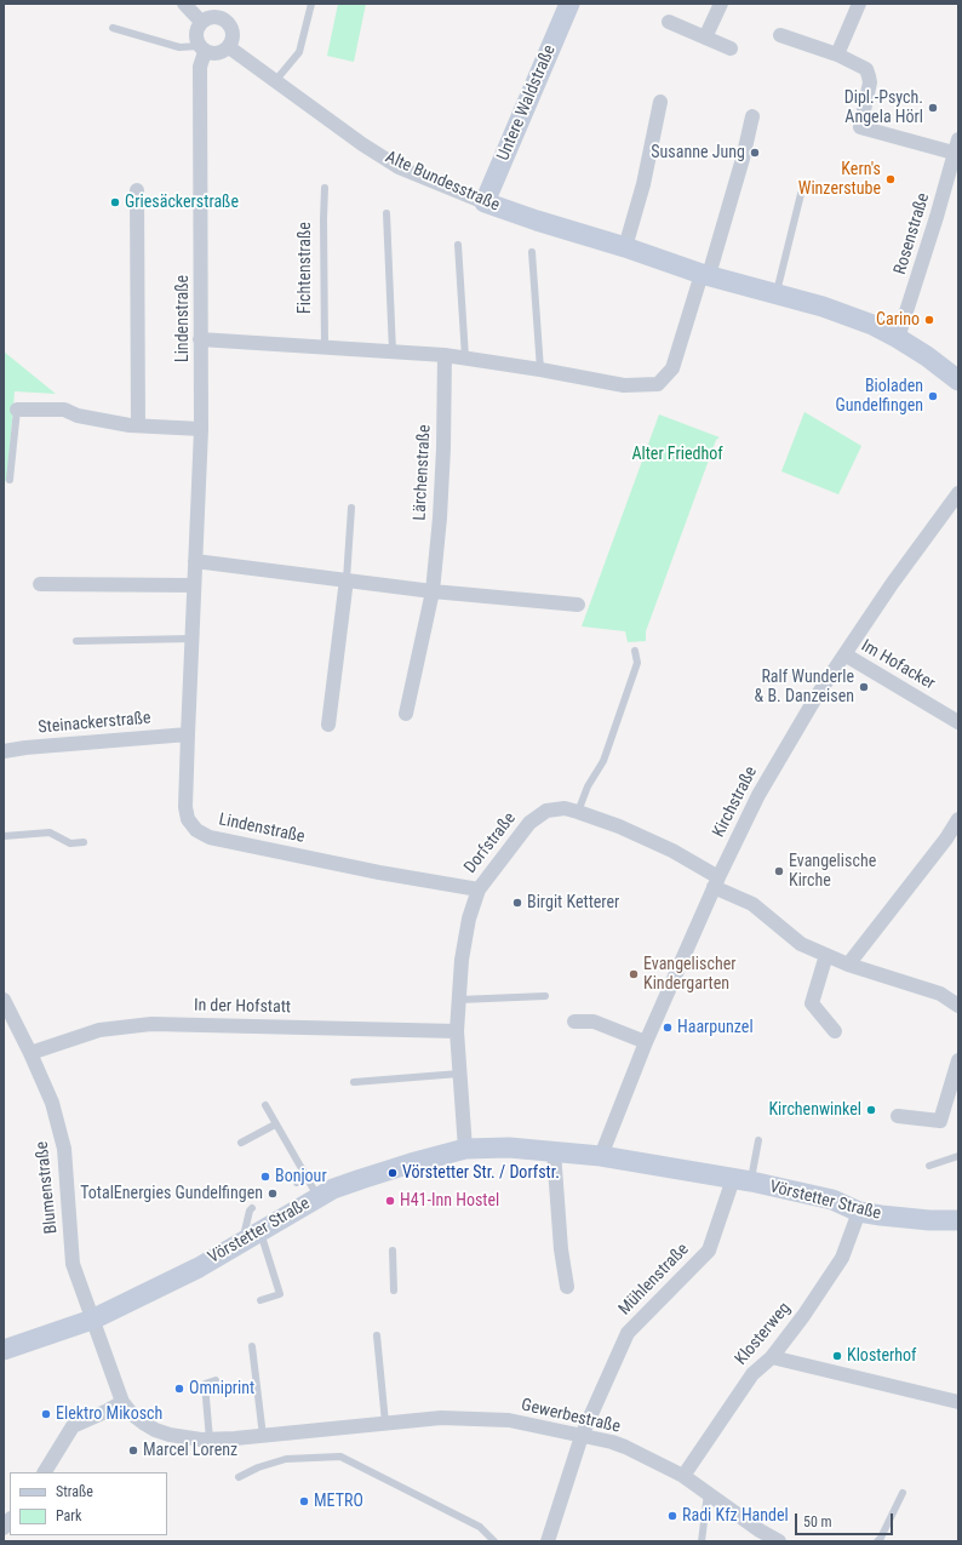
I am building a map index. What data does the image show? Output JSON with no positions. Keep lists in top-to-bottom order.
{
  "streets": {
    "street": [
      "Untere Waldstraße",
      "Alte Bundesstraße",
      "Rosenstraße",
      "Lindenstraße",
      "Lärchenstraße",
      "Im Hofacker",
      "Steinackerstraße",
      "Kirchstraße",
      "Dorfstraße",
      "In der Hofstatt",
      "Blumenstraße",
      "Vörstetter Straße",
      "Mühlenstraße",
      "Klosterweg",
      "Gewerbestraße"
    ],
    "lane": ["Fichtenstraße"]
  },
  "crossings": [
    ["Untere Waldstraße", "Alte Bundesstraße"],
    ["Alte Bundesstraße", "Rosenstraße"],
    ["Alte Bundesstraße", "Lindenstraße"],
    ["Lindenstraße", "Steinackerstraße"],
    ["Lindenstraße", "Dorfstraße"],
    ["Im Hofacker", "Kirchstraße"],
    ["Kirchstraße", "Dorfstraße"],
    ["Kirchstraße", "Vörstetter Straße"],
    ["Dorfstraße", "In der Hofstatt"],
    ["Dorfstraße", "Vörstetter Straße"],
    ["In der Hofstatt", "Blumenstraße"],
    ["Blumenstraße", "Vörstetter Straße"],
    ["Blumenstraße", "Gewerbestraße"],
    ["Vörstetter Straße", "Mühlenstraße"],
    ["Vörstetter Straße", "Klosterweg"],
    ["Vörstetter Straße", "Gewerbestraße"],
    ["Mühlenstraße", "Gewerbestraße"],
    ["Klosterweg", "Gewerbestraße"]
  ],
  "parks": ["Alter Friedhof"],
  "places": [
    "Dipl.-Psych. Angela Hörl",
    "Susanne Jung",
    "Kern's Winzerstube",
    "Griesäckerstraße",
    "Carino",
    "Bioladen Gundelfingen",
    "Ralf Wunderle & B. Danzeisen",
    "Evangelische Kirche",
    "Birgit Ketterer",
    "Evangelischer Kindergarten",
    "Haarpunzel",
    "Kirchenwinkel",
    "Vörstetter Str. / Dorfstr.",
    "Bonjour",
    "TotalEnergies Gundelfingen",
    "H41-Inn Hostel",
    "Klosterhof",
    "Omniprint",
    "Elektro Mikosch",
    "Marcel Lorenz",
    "METRO",
    "Radi Kfz Handel"
  ],
  "legend": ["Straße", "Park"],
  "scale_bar": "50 m"
}
